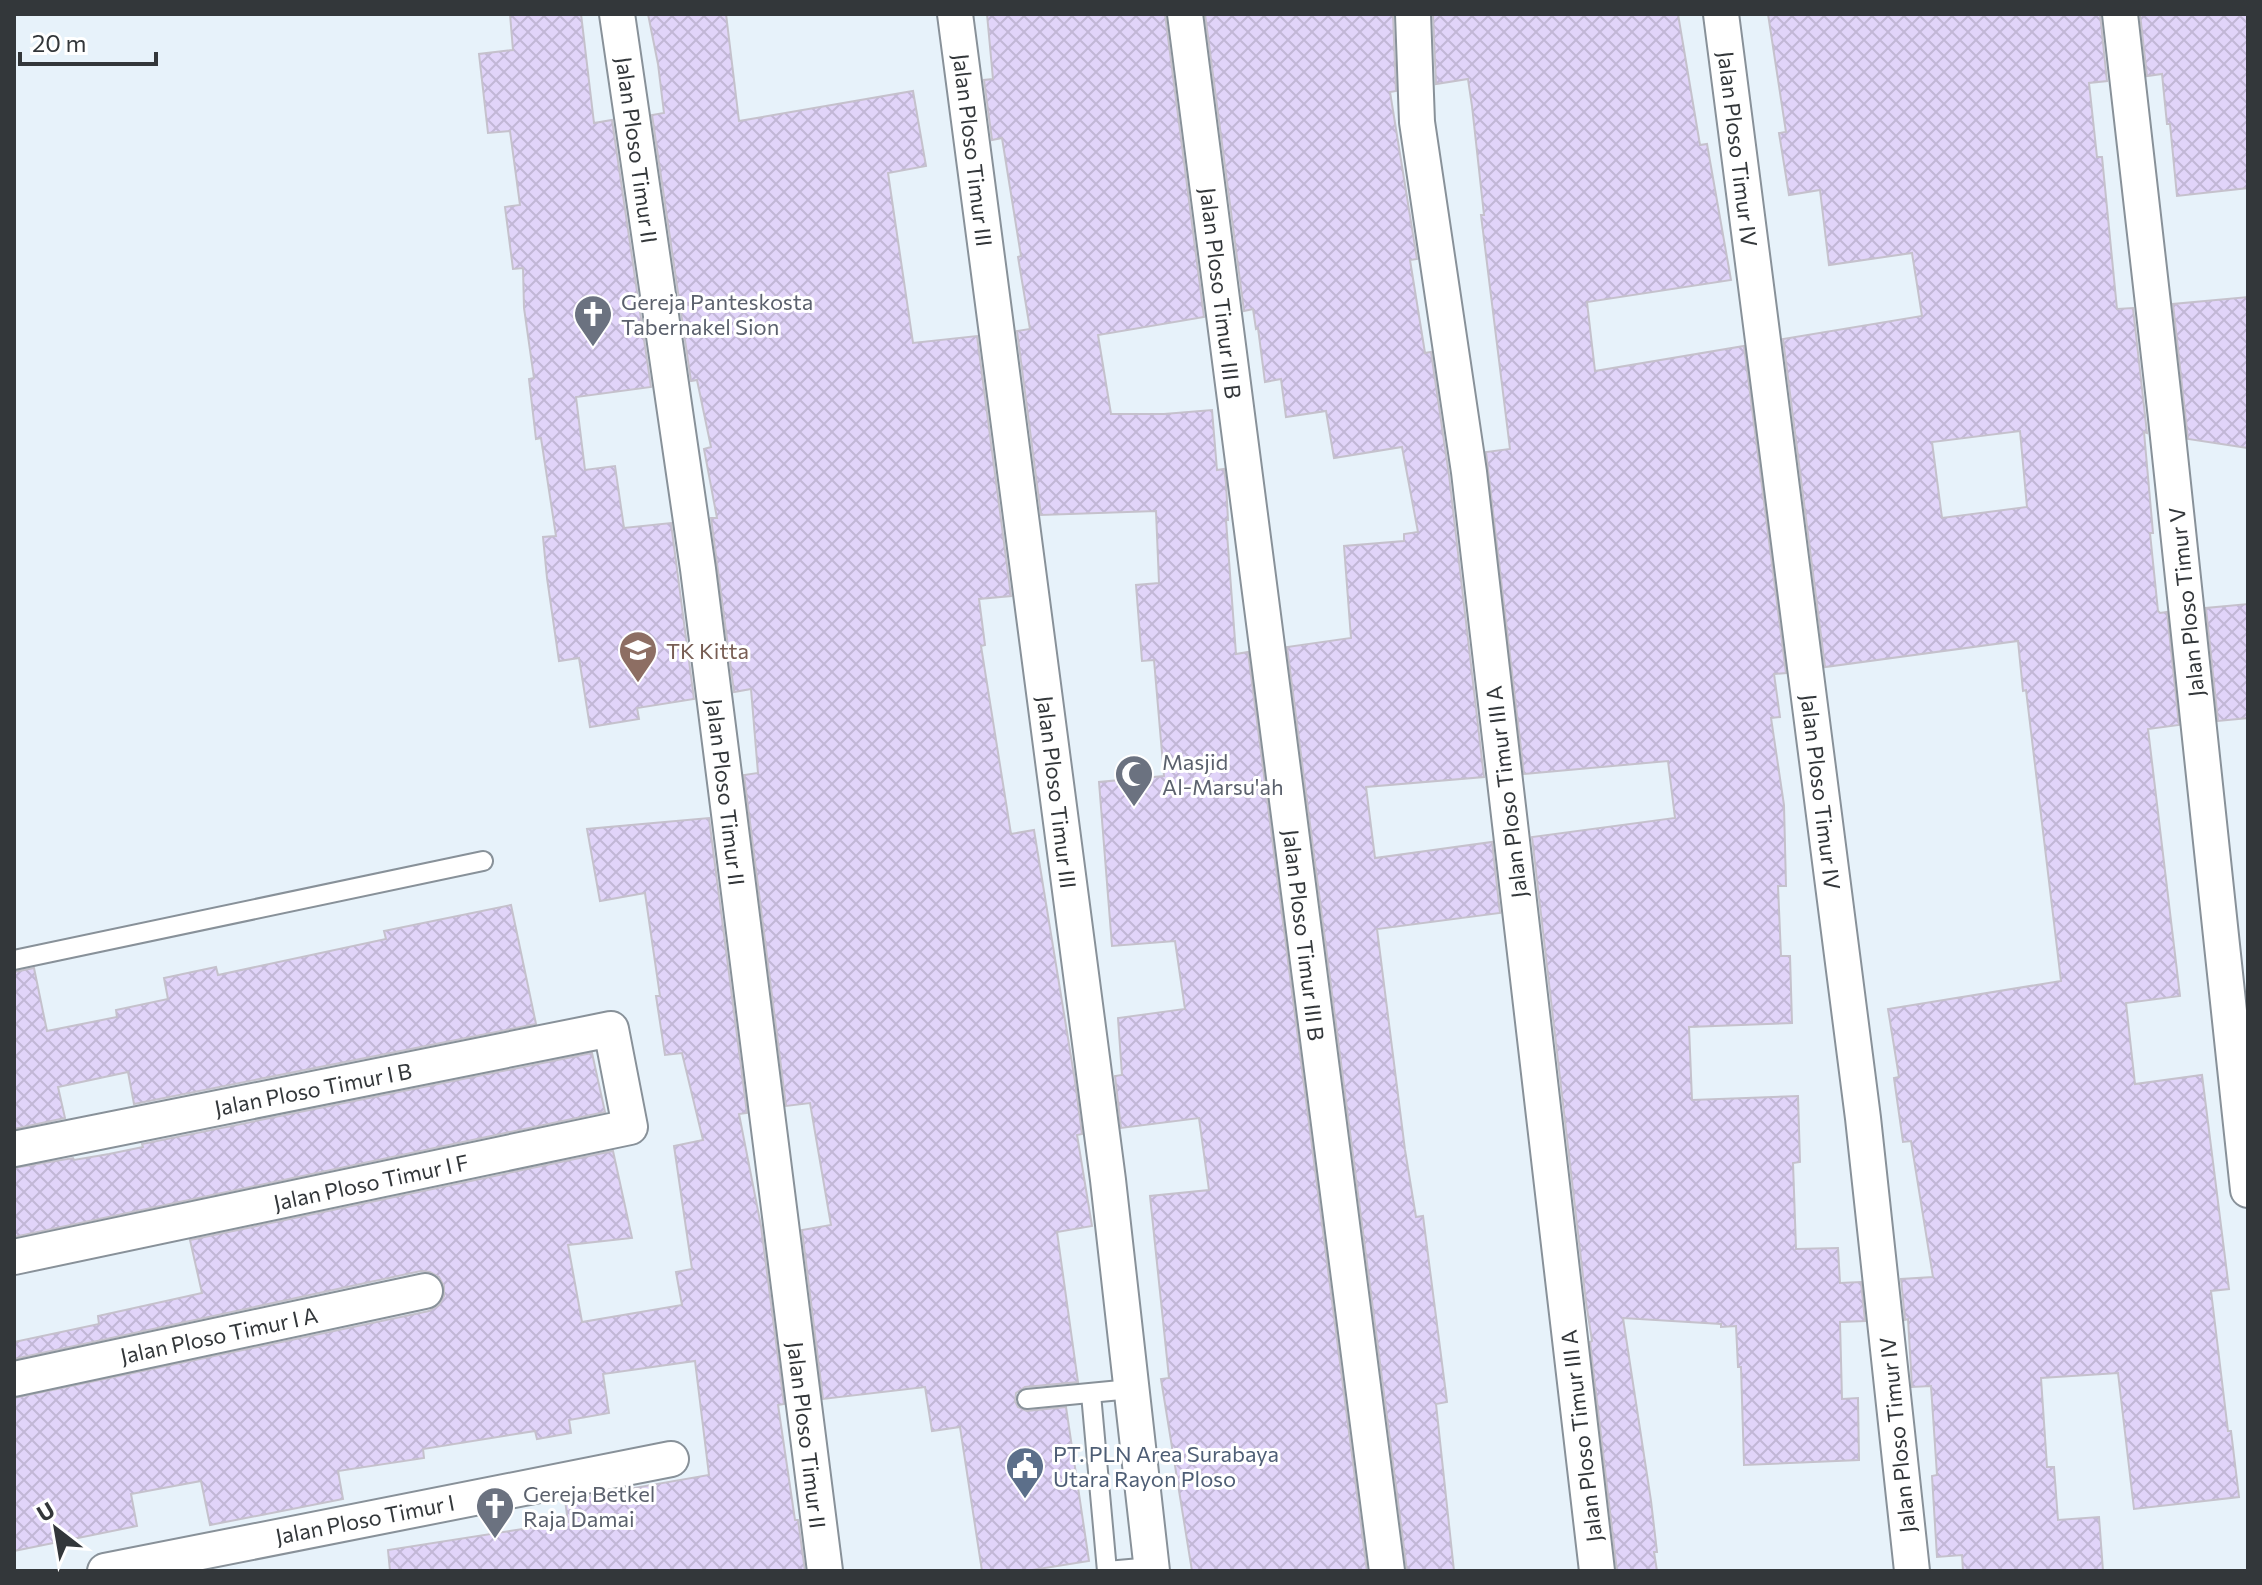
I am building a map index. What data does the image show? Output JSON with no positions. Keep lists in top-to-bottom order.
{
  "streets": {
    "street": [
      "Jalan Ploso Timur IV",
      "Jalan Ploso Timur II",
      "Jalan Ploso Timur III",
      "Jalan Ploso Timur III B",
      "Jalan Ploso Timur V",
      "Jalan Ploso Timur III A",
      "Jalan Ploso Timur I B",
      "Jalan Ploso Timur I F",
      "Jalan Ploso Timur I A",
      "Jalan Ploso Timur I"
    ]
  },
  "crossings": [
    ["Jalan Ploso Timur I B", "Jalan Ploso Timur I F"]
  ],
  "places": {
    "church": ["Gereja Panteskosta Tabernakel Sion", "Gereja Betkel Raja Damai"],
    "school or university": ["TK Kitta"],
    "mosque": ["Masjid Al-Marsu'ah"],
    "public building": ["PT. PLN Area Surabaya Utara Rayon Ploso"]
  },
  "scale_bar": "20 m",
  "north": "top left"
}
